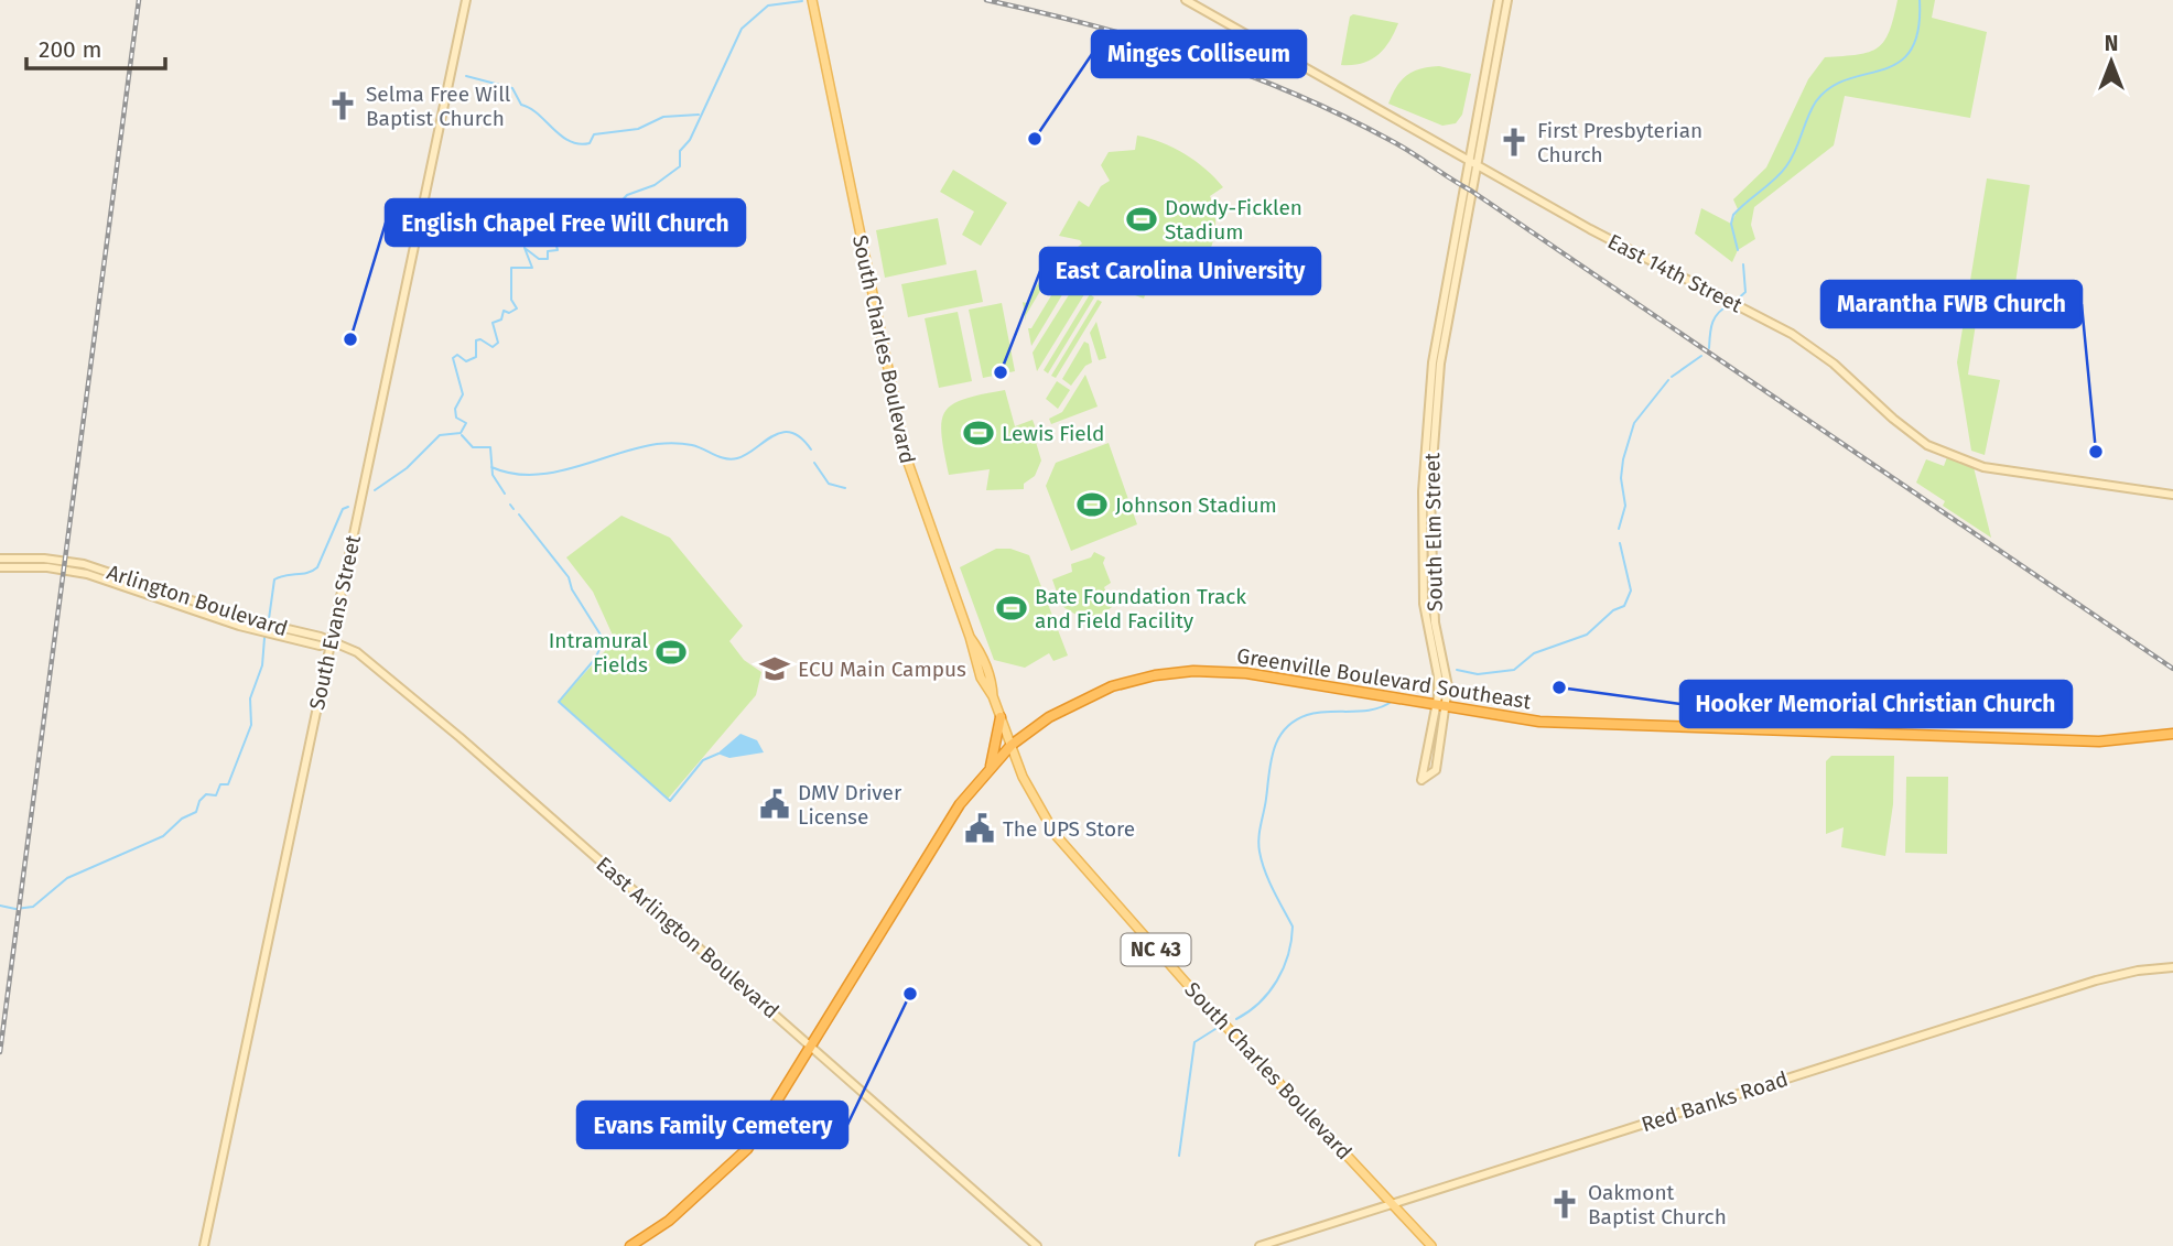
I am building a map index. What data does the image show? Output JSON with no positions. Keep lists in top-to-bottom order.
{
  "streets": {
    "highway": ["Greenville Boulevard Southeast"],
    "main road": ["South Charles Boulevard", "NC 43"],
    "street": [
      "East 14th Street",
      "South Elm Street",
      "Arlington Boulevard",
      "South Evans Street",
      "East Arlington Boulevard",
      "Red Banks Road"
    ]
  },
  "crossings": [
    ["East 14th Street", "South Elm Street"],
    ["South Charles Boulevard", "Greenville Boulevard Southeast"],
    ["South Charles Boulevard", "Red Banks Road"],
    ["South Elm Street", "Greenville Boulevard Southeast"],
    ["Arlington Boulevard", "South Evans Street"],
    ["Arlington Boulevard", "East Arlington Boulevard"],
    ["South Evans Street", "East Arlington Boulevard"],
    ["Greenville Boulevard Southeast", "East Arlington Boulevard"]
  ],
  "places": {
    "church": ["Selma Free Will Baptist Church", "First Presbyterian Church", "Oakmont Baptist Church"],
    "other": [
      "Minges Colliseum",
      "English Chapel Free Will Church",
      "East Carolina University",
      "Marantha FWB Church",
      "Hooker Memorial Christian Church",
      "Evans Family Cemetery"
    ],
    "sports": [
      "Dowdy-Ficklen Stadium",
      "Lewis Field",
      "Johnson Stadium",
      "Bate Foundation Track and Field Facility",
      "Intramural Fields"
    ],
    "school or university": ["ECU Main Campus"],
    "public building": ["DMV Driver License", "The UPS Store"]
  },
  "scale_bar": "200 m",
  "north": "top"
}
